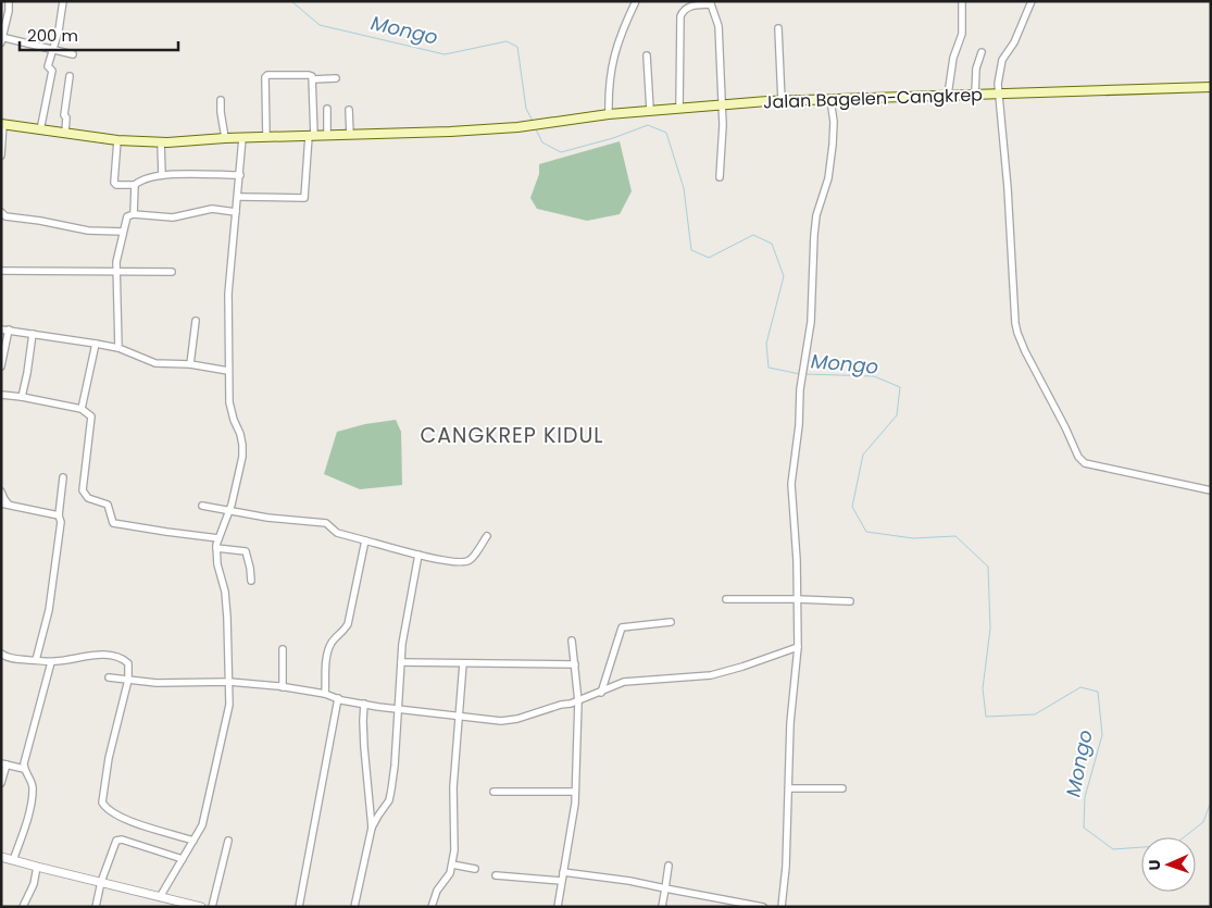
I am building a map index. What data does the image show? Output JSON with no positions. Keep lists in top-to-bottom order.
{
  "streets": {
    "main road": ["Jalan Bagelen-Cangkrep"]
  },
  "districts": ["CANGKREP KIDUL"],
  "water": ["Mongo"],
  "scale_bar": "200 m",
  "north": "left"
}
